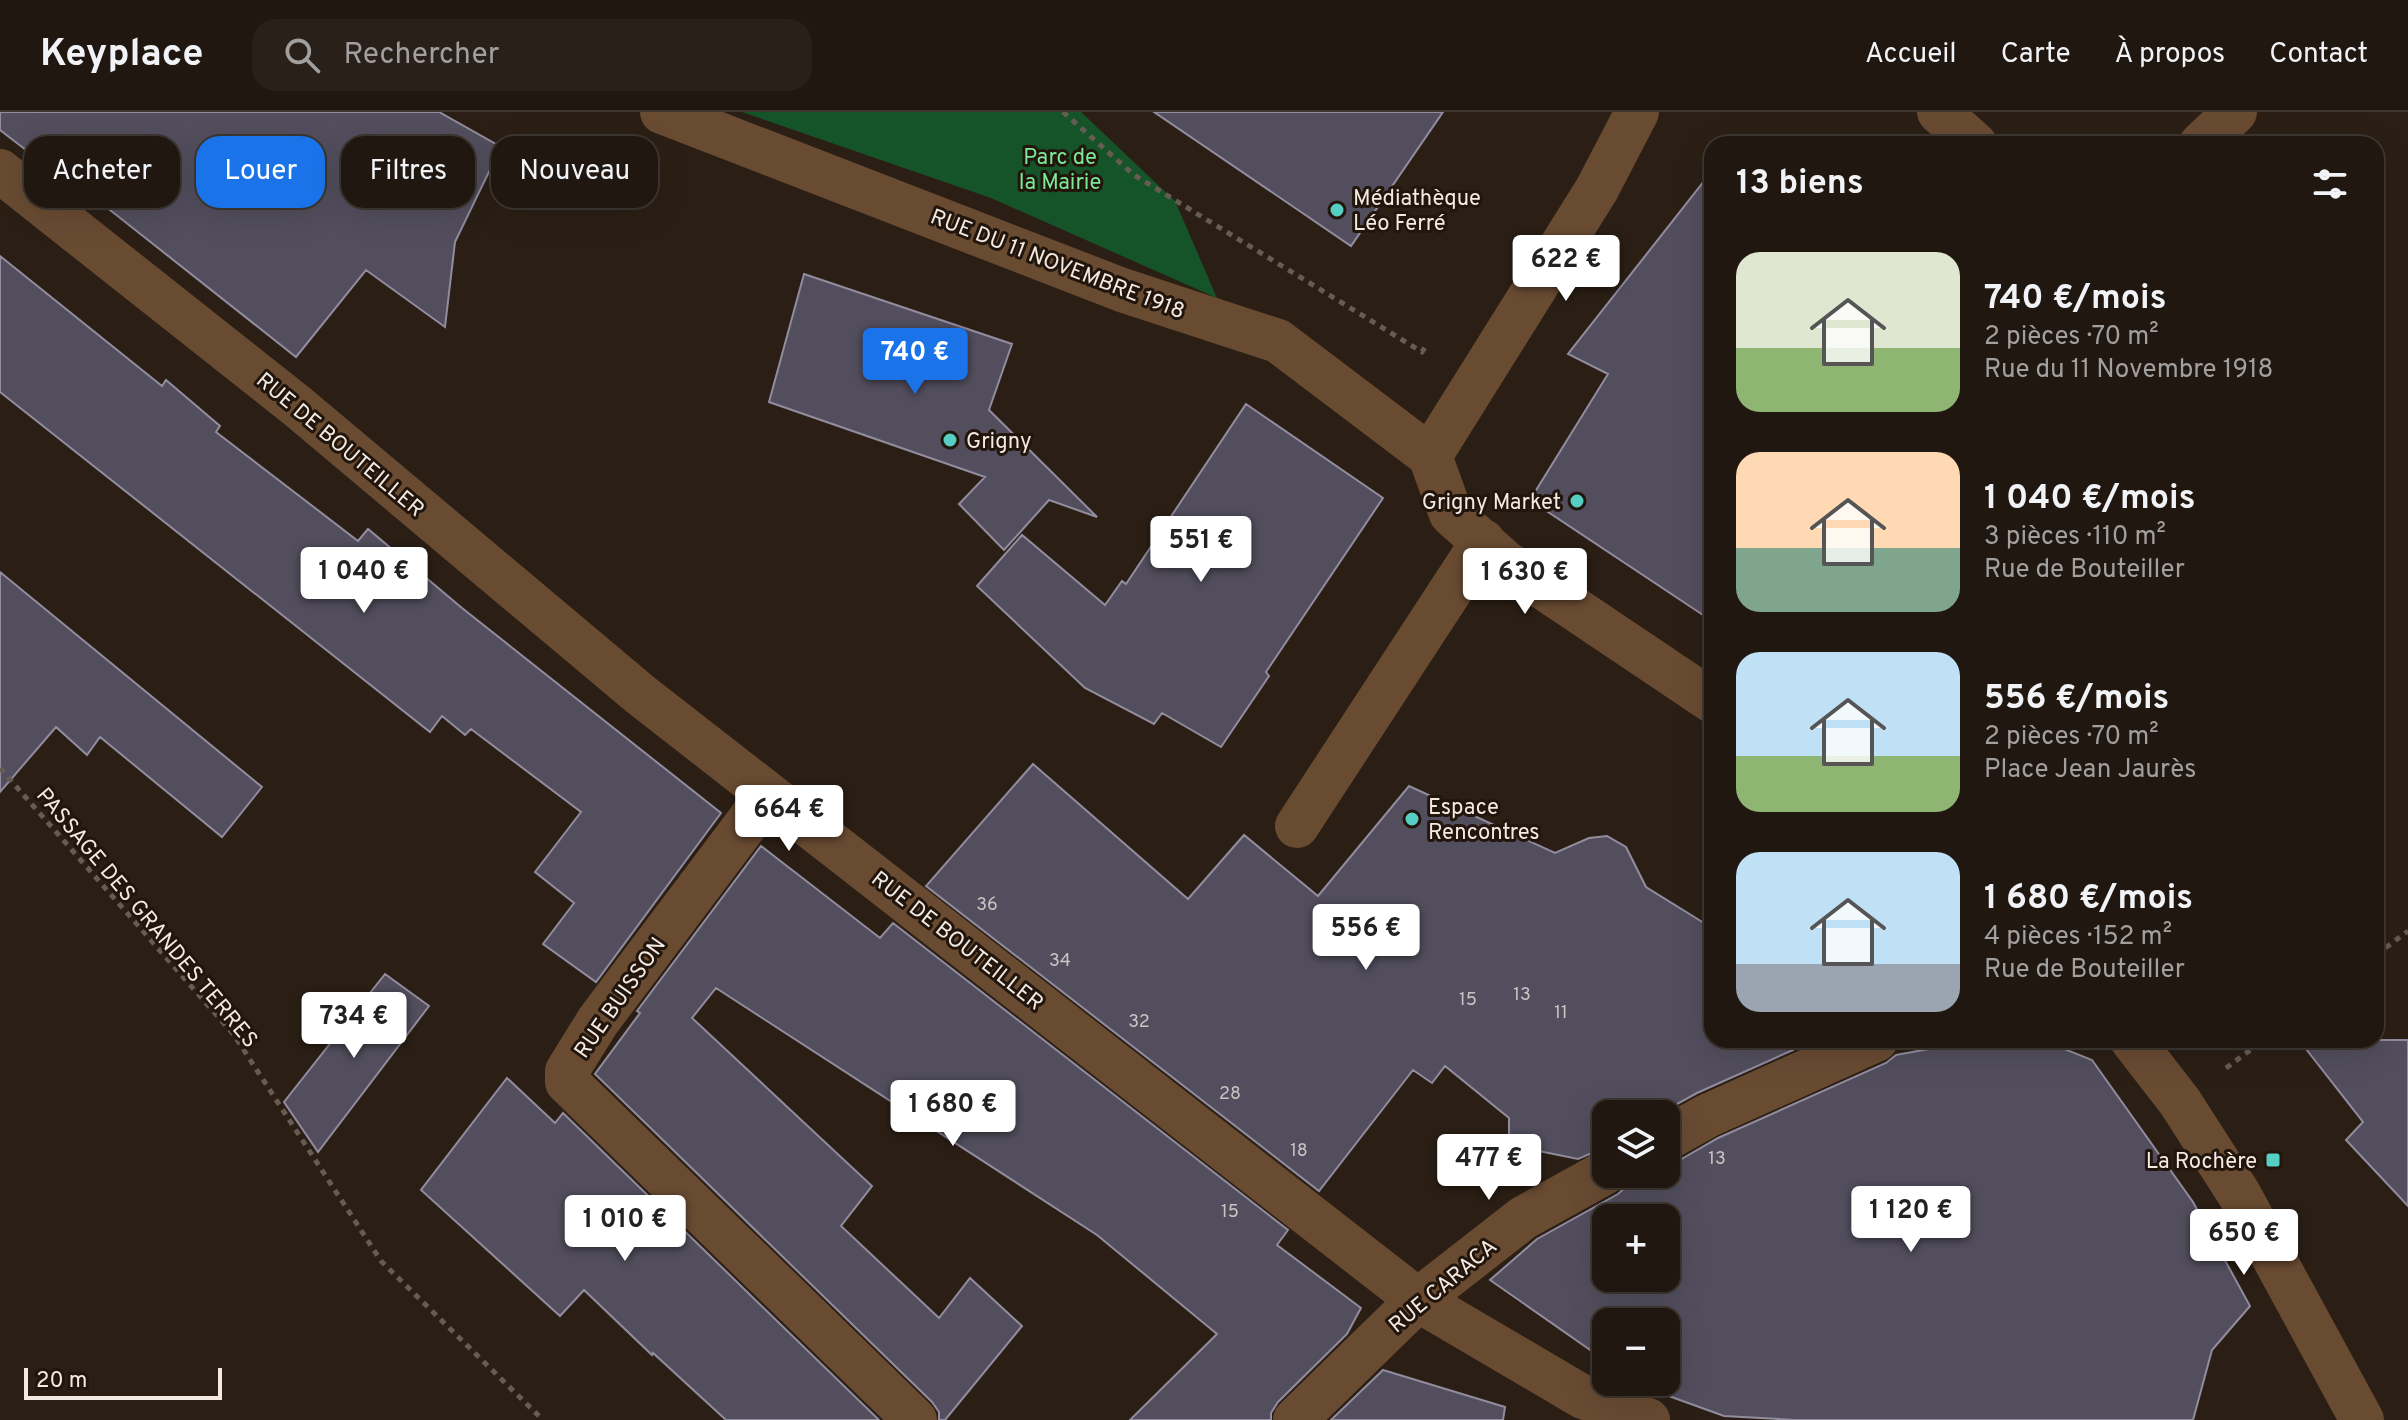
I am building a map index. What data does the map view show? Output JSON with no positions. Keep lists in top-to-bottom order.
{
  "streets": {
    "street": [
      "RUE DU 11 NOVEMBRE 1918",
      "RUE DE BOUTEILLER",
      "RUE BUISSON",
      "RUE CARACA"
    ],
    "path": ["PASSAGE DES GRANDES TERRES"]
  },
  "crossings": [
    ["RUE DE BOUTEILLER", "RUE BUISSON"],
    ["RUE DE BOUTEILLER", "RUE CARACA"]
  ],
  "parks": ["Parc de la Mairie"],
  "places": {
    "other": [
      "Médiathèque Léo Ferré",
      "Grigny",
      "Grigny Market",
      "Espace Rencontres"
    ],
    "transit": ["La Rochère"]
  },
  "house_numbers": [
    "36",
    "34",
    "13",
    "15",
    "11",
    "32",
    "28",
    "18",
    "13",
    "15"
  ],
  "scale_bar": "20 m",
  "page": {
    "header": "Keyplace",
    "search": "Rechercher",
    "nav": [
      "Accueil",
      "Carte",
      "À propos",
      "Contact"
    ],
    "chip": [
      "Acheter",
      "Louer",
      "Filtres",
      "Nouveau"
    ],
    "heading": "13 biens",
    "list": [
      {
        "name": "740 €/mois",
        "note": "2 pièces · 70 m² · Rue du 11 Novembre 1918"
      },
      {
        "name": "1 040 €/mois",
        "note": "3 pièces · 110 m² · Rue de Bouteiller"
      },
      {
        "name": "556 €/mois",
        "note": "2 pièces · 70 m² · Place Jean Jaurès"
      },
      {
        "name": "1 680 €/mois",
        "note": "4 pièces · 152 m² · Rue de Bouteiller"
      }
    ],
    "price": [
      "622 €",
      "740 €",
      "551 €",
      "1 040 €",
      "1 630 €",
      "664 €",
      "556 €",
      "734 €",
      "1 680 €",
      "477 €",
      "1 120 €",
      "1 010 €",
      "650 €"
    ],
    "map_buttons": ["+", "−"],
    "scale": "20 m"
  }
}
